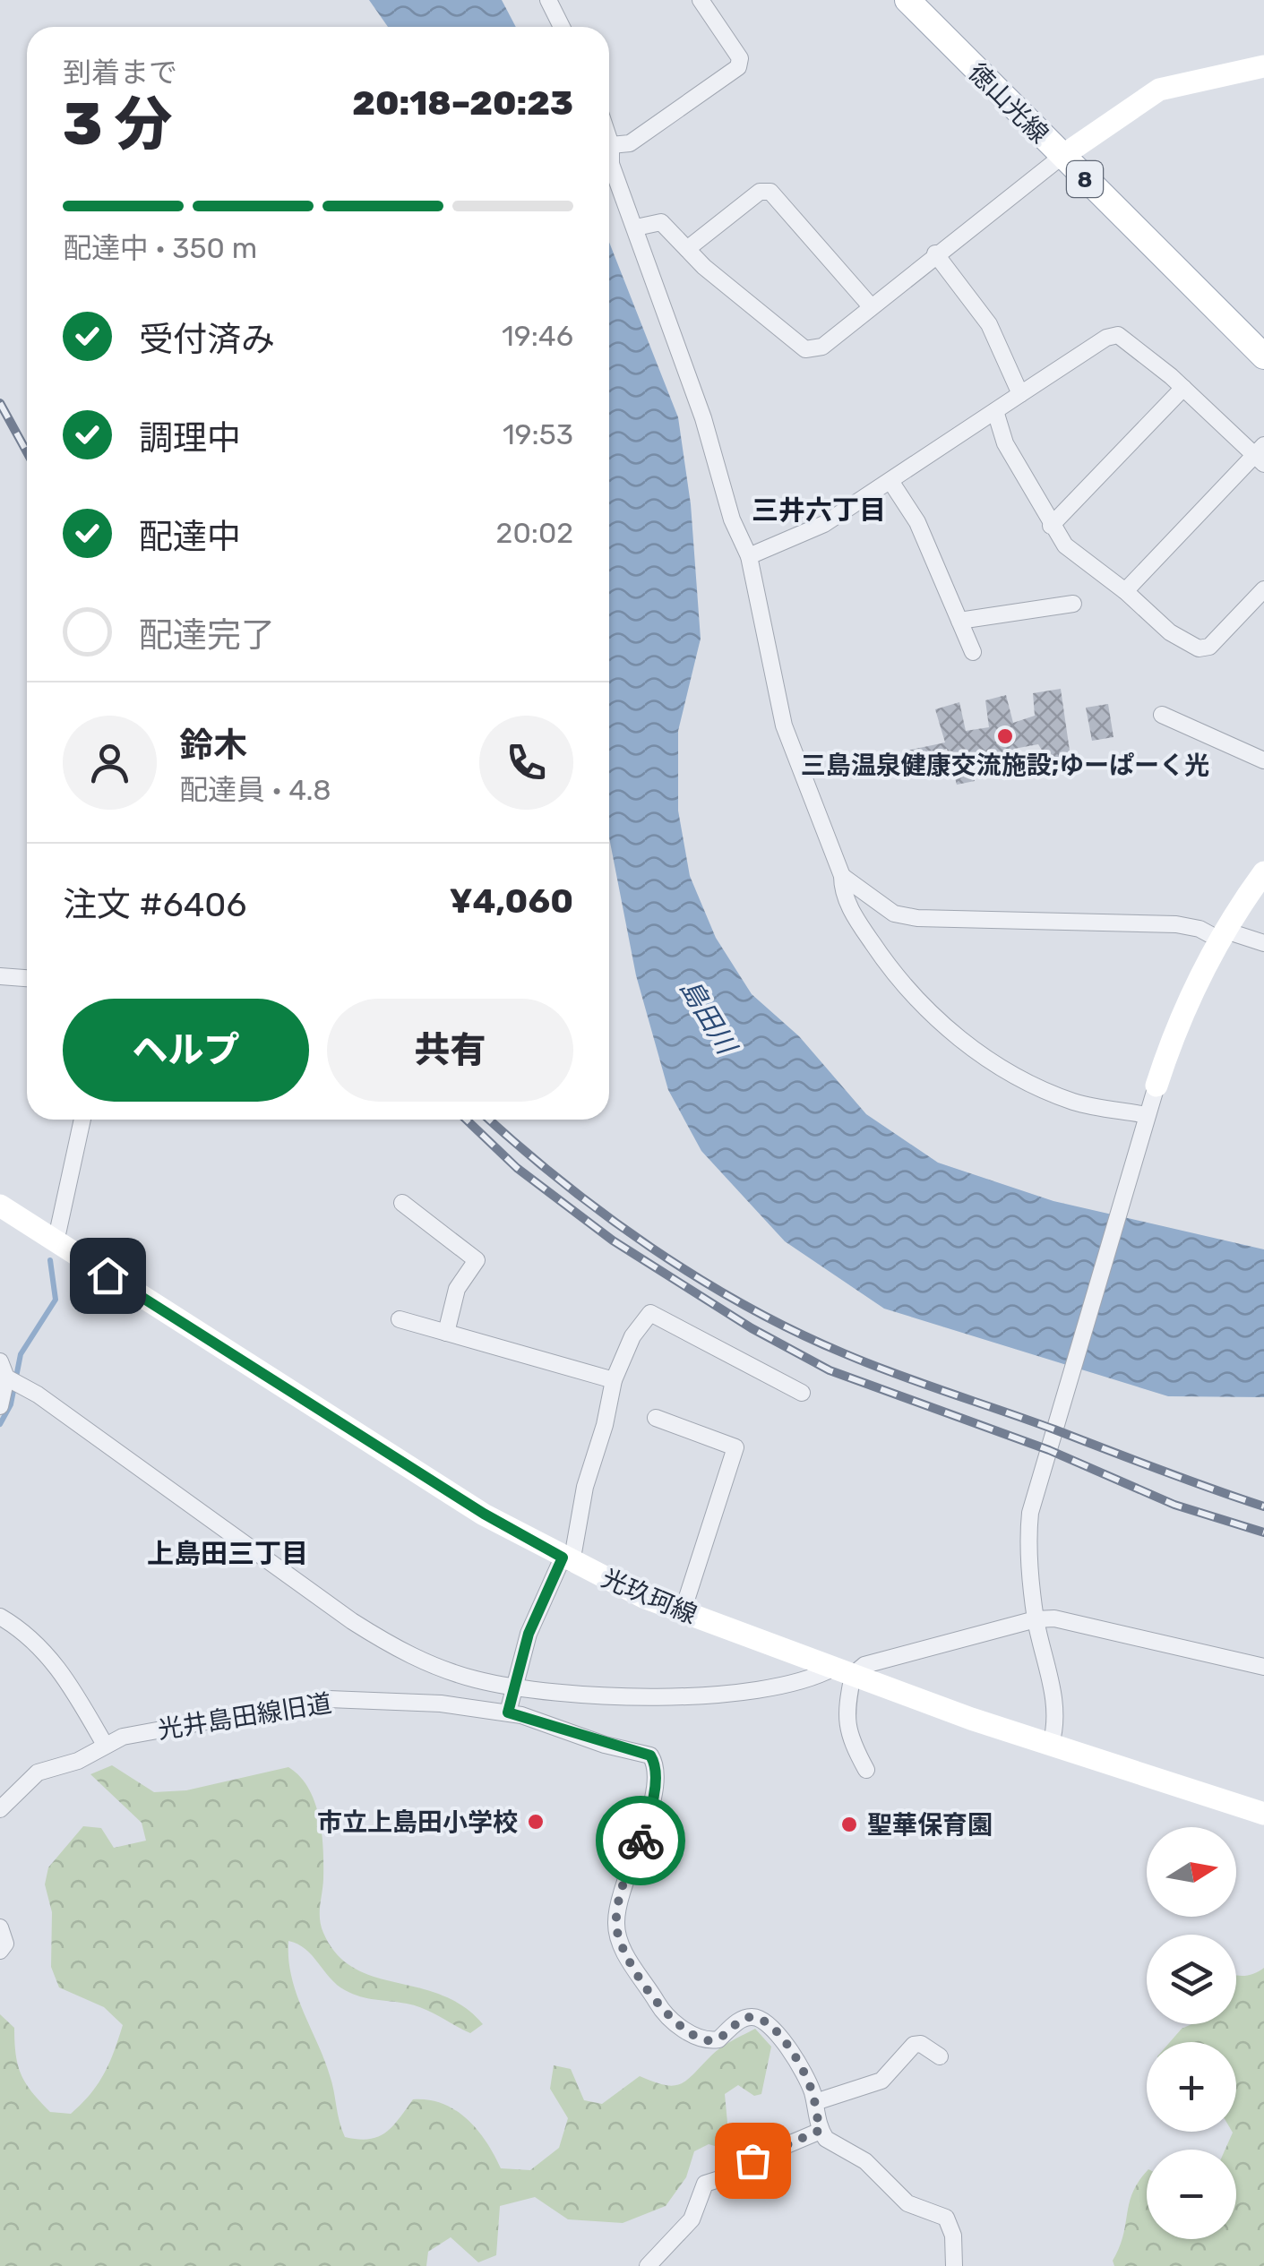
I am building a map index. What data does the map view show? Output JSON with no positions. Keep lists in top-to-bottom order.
{
  "streets": {
    "main road": ["徳山光線", "8", "光玖珂線"],
    "street": ["光井島田線旧道"]
  },
  "districts": ["三井六丁目", "上島田三丁目"],
  "water": ["島田川"],
  "places": ["三島温泉健康交流施設;ゆーぱーく光", "市立上島田小学校", "聖華保育園"],
  "north": "right",
  "page": {
    "heading": ["3 分", "到着まで", "20:18–20:23"],
    "panel": [
      "鈴木",
      "配達員 · 4.8",
      "注文 #6406",
      "¥4,060"
    ],
    "bar": "配達中 · 350 m",
    "list": [
      ["受付済み", "19:46"],
      ["調理中", "19:53"],
      ["配達中", "20:02"],
      "配達完了"
    ],
    "buttons": ["ヘルプ", "共有"],
    "map_buttons": ["+", "−"]
  }
}
